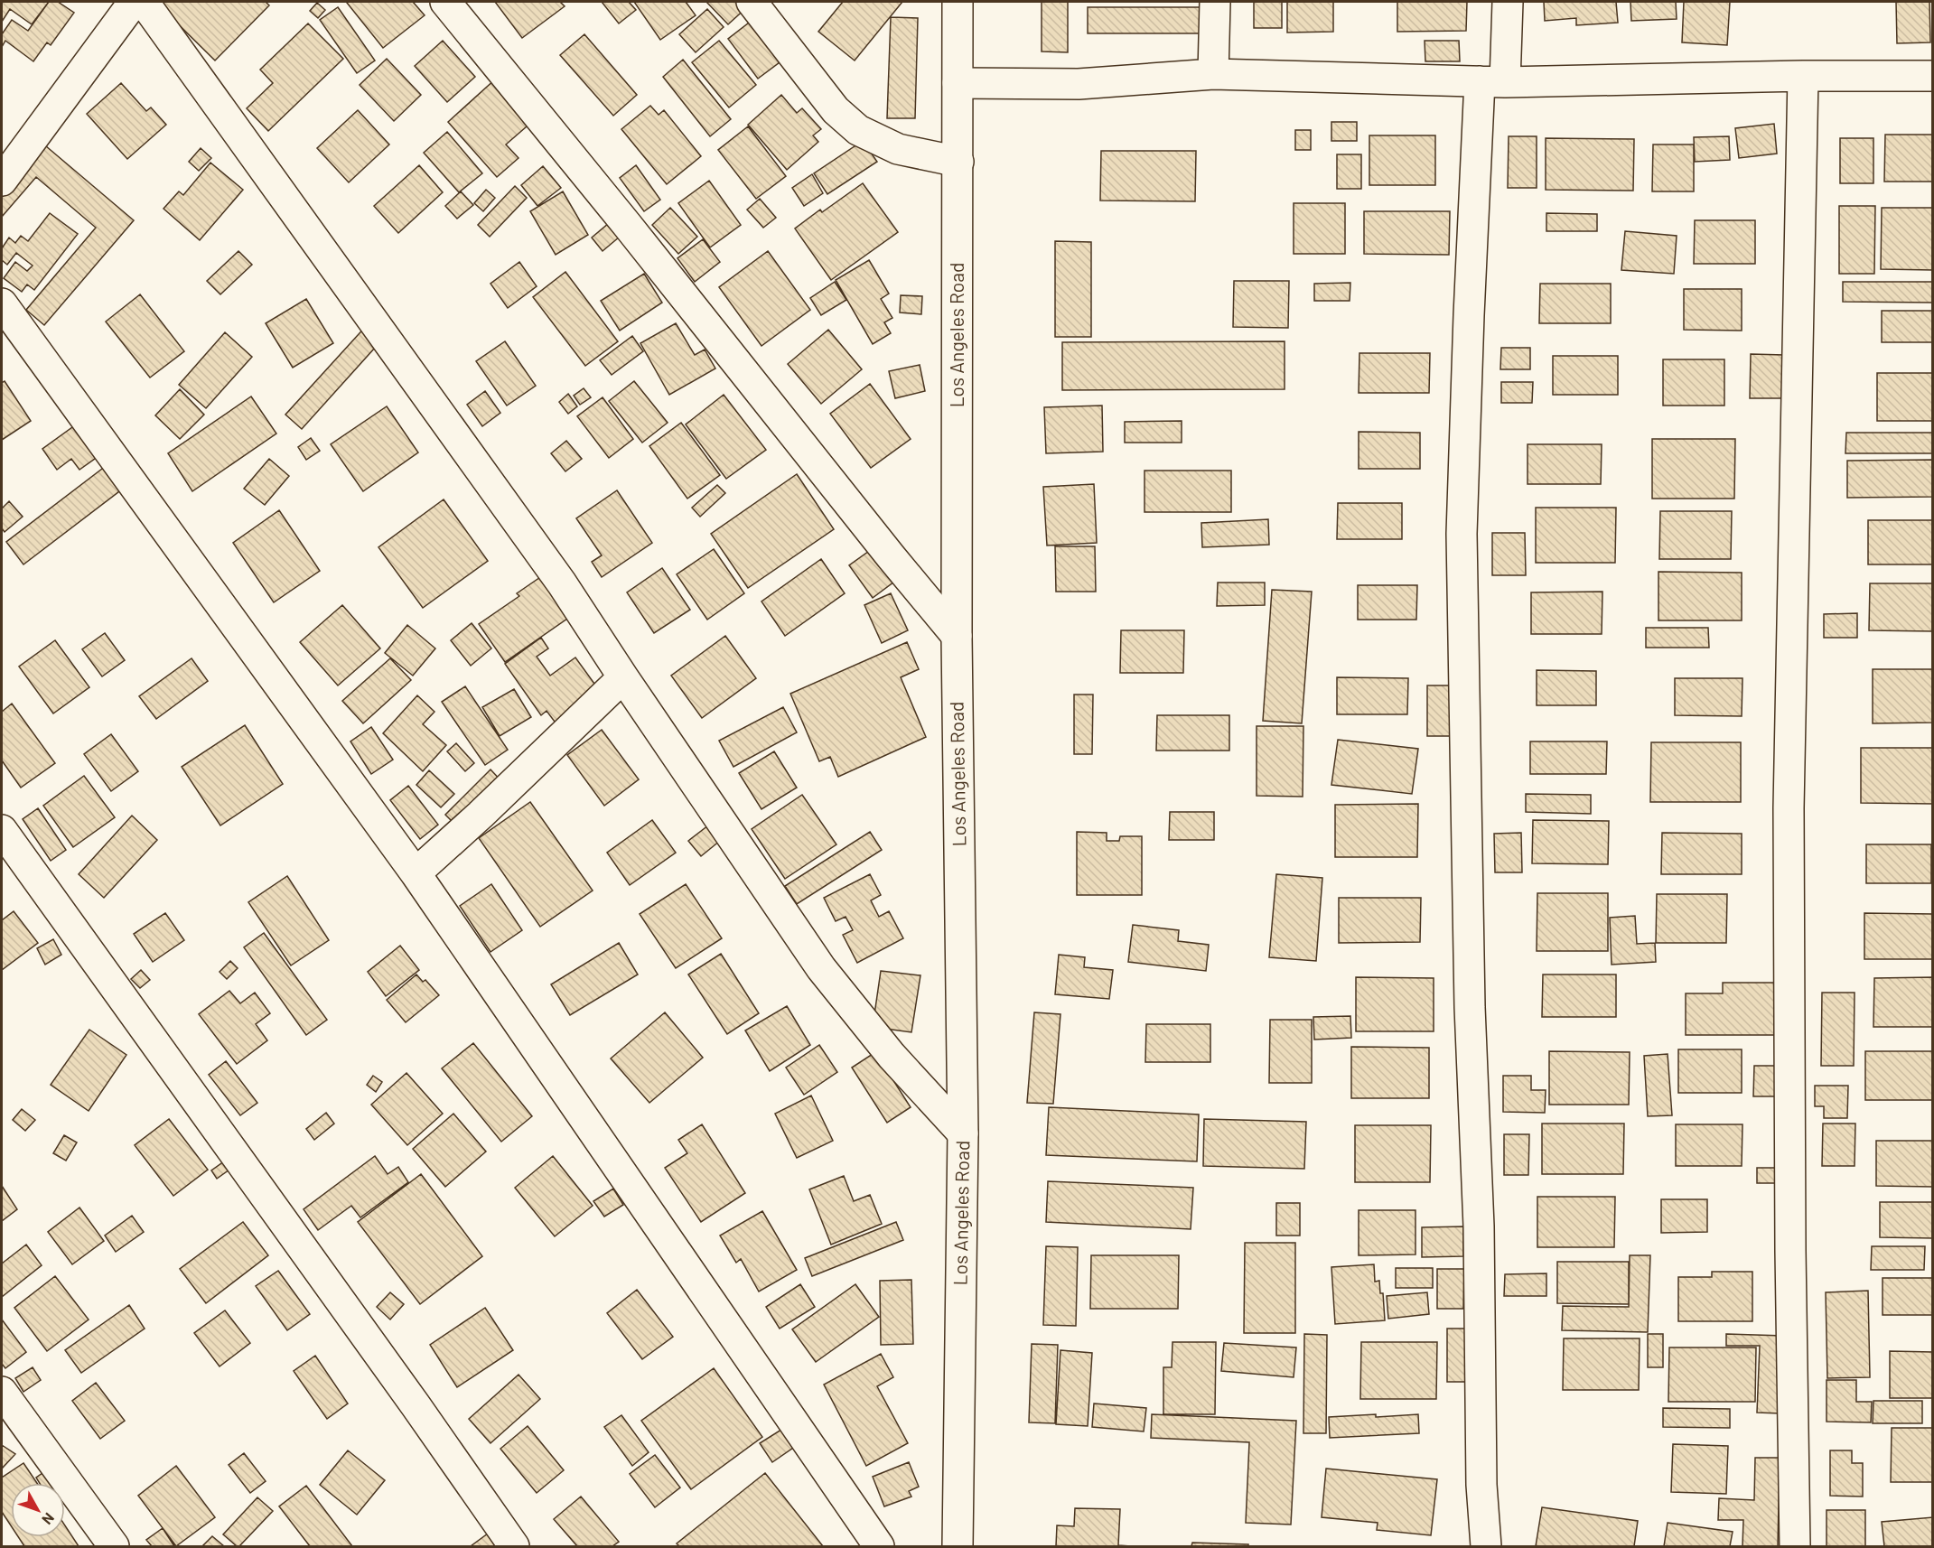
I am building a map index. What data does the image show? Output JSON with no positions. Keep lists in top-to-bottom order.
{
  "streets": {
    "street": ["Los Angeles Road"]
  },
  "north": "bottom right"
}
